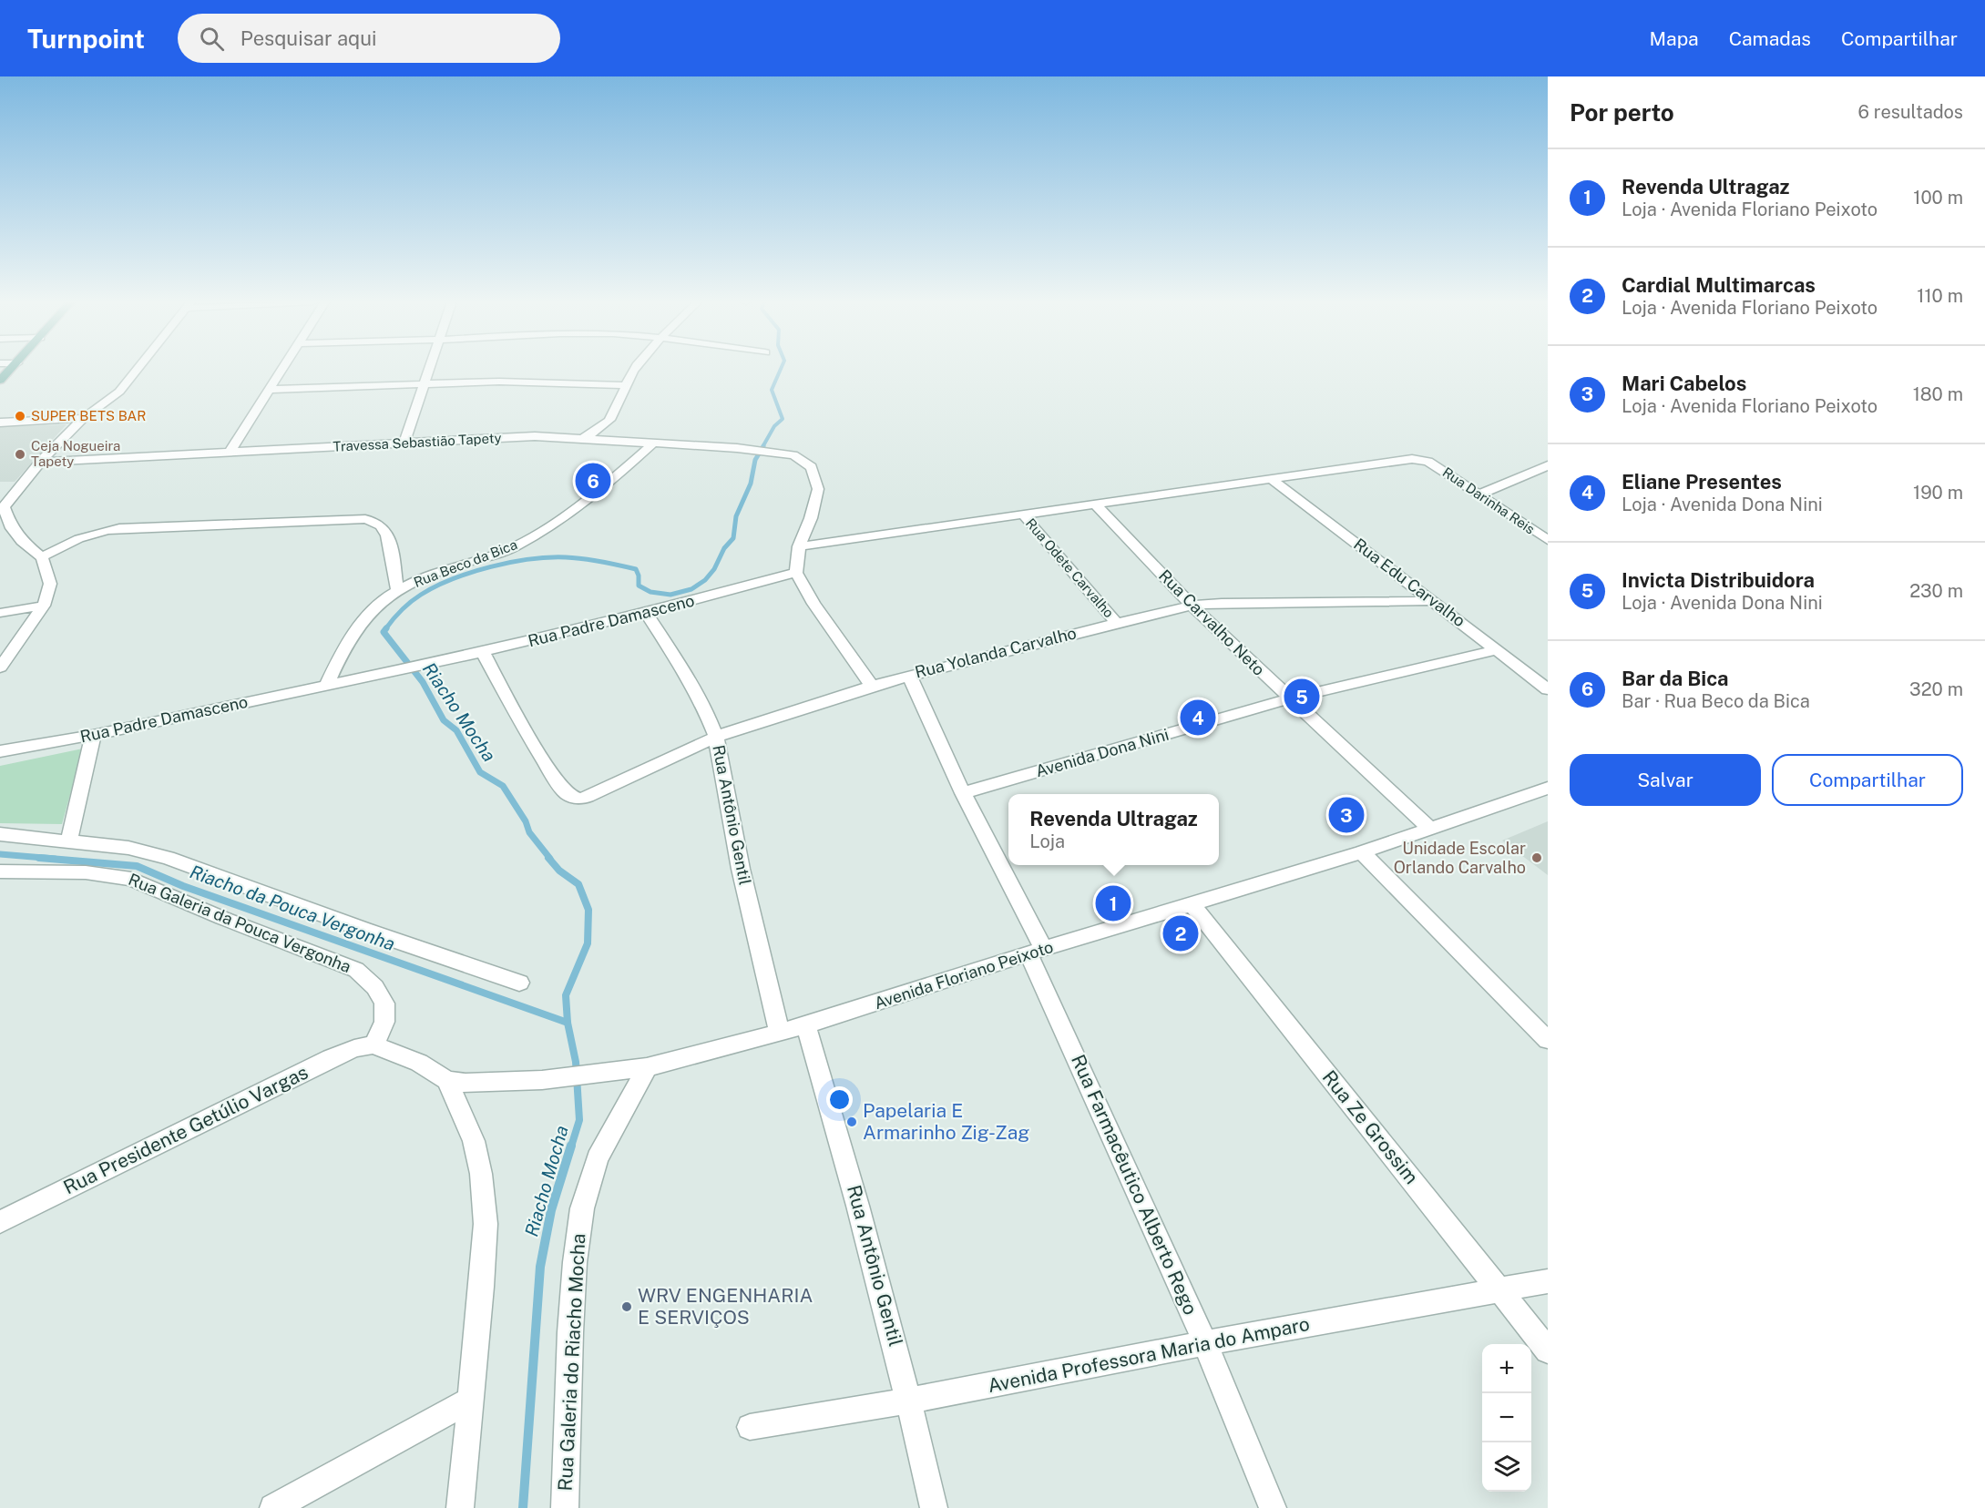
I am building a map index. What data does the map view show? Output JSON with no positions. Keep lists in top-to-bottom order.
{
  "streets": {
    "street": [
      "Travessa Sebastião Tapety",
      "Rua Darinha Reis",
      "Rua Beco da Bica",
      "Rua Odete Carvalho",
      "Rua Edu Carvalho",
      "Rua Padre Damasceno",
      "Rua Carvalho Neto",
      "Rua Yolanda Carvalho",
      "Avenida Dona Nini",
      "Rua Antônio Gentil",
      "Rua Galeria da Pouca Vergonha",
      "Avenida Floriano Peixoto",
      "Rua Ze Grossim",
      "Rua Presidente Getúlio Vargas",
      "Rua Farmacêutico Alberto Rego",
      "Avenida Professora Maria do Amparo",
      "Rua Galeria do Riacho Mocha"
    ]
  },
  "crossings": [
    ["Travessa Sebastião Tapety", "Rua Beco da Bica"],
    ["Rua Darinha Reis", "Rua Edu Carvalho"],
    ["Rua Beco da Bica", "Rua Padre Damasceno"],
    ["Rua Odete Carvalho", "Rua Yolanda Carvalho"],
    ["Rua Edu Carvalho", "Rua Yolanda Carvalho"],
    ["Rua Edu Carvalho", "Avenida Dona Nini"],
    ["Rua Padre Damasceno", "Rua Yolanda Carvalho"],
    ["Rua Padre Damasceno", "Rua Antônio Gentil"],
    ["Rua Carvalho Neto", "Rua Yolanda Carvalho"],
    ["Rua Carvalho Neto", "Avenida Dona Nini"],
    ["Rua Carvalho Neto", "Avenida Floriano Peixoto"],
    ["Rua Yolanda Carvalho", "Rua Antônio Gentil"],
    ["Rua Yolanda Carvalho", "Rua Farmacêutico Alberto Rego"],
    ["Avenida Dona Nini", "Rua Farmacêutico Alberto Rego"],
    ["Rua Antônio Gentil", "Avenida Floriano Peixoto"],
    ["Rua Antônio Gentil", "Avenida Professora Maria do Amparo"],
    ["Rua Galeria da Pouca Vergonha", "Avenida Floriano Peixoto"],
    ["Rua Galeria da Pouca Vergonha", "Rua Presidente Getúlio Vargas"],
    ["Avenida Floriano Peixoto", "Rua Ze Grossim"],
    ["Avenida Floriano Peixoto", "Rua Presidente Getúlio Vargas"],
    ["Avenida Floriano Peixoto", "Rua Farmacêutico Alberto Rego"],
    ["Avenida Floriano Peixoto", "Rua Galeria do Riacho Mocha"],
    ["Rua Ze Grossim", "Avenida Professora Maria do Amparo"],
    ["Rua Farmacêutico Alberto Rego", "Avenida Professora Maria do Amparo"]
  ],
  "water": ["Riacho Mocha", "Riacho da Pouca Vergonha"],
  "places": [
    "SUPER BETS BAR",
    "Ceja Nogueira Tapety",
    "Unidade Escolar Orlando Carvalho",
    "Papelaria E Armarinho Zig-Zag",
    "WRV ENGENHARIA E SERVIÇOS"
  ],
  "page": {
    "header": "Turnpoint",
    "search": "Pesquisar aqui",
    "nav": ["Mapa", "Camadas", "Compartilhar"],
    "heading": ["Por perto", "6 resultados"],
    "list": [
      {
        "mark": "1",
        "name": "Revenda Ultragaz",
        "note": "Loja · Avenida Floriano Peixoto",
        "value": "100 m"
      },
      {
        "mark": "2",
        "name": "Cardial Multimarcas",
        "note": "Loja · Avenida Floriano Peixoto",
        "value": "110 m"
      },
      {
        "mark": "3",
        "name": "Mari Cabelos",
        "note": "Loja · Avenida Floriano Peixoto",
        "value": "180 m"
      },
      {
        "mark": "4",
        "name": "Eliane Presentes",
        "note": "Loja · Avenida Dona Nini",
        "value": "190 m"
      },
      {
        "mark": "5",
        "name": "Invicta Distribuidora",
        "note": "Loja · Avenida Dona Nini",
        "value": "230 m"
      },
      {
        "mark": "6",
        "name": "Bar da Bica",
        "note": "Bar · Rua Beco da Bica",
        "value": "320 m"
      }
    ],
    "pins": [
      "6",
      "5",
      "4",
      "3",
      "1",
      "2"
    ],
    "buttons": ["Salvar", "Compartilhar"],
    "popup": ["Revenda Ultragaz", "Loja"],
    "map_buttons": ["+", "−"]
  }
}
